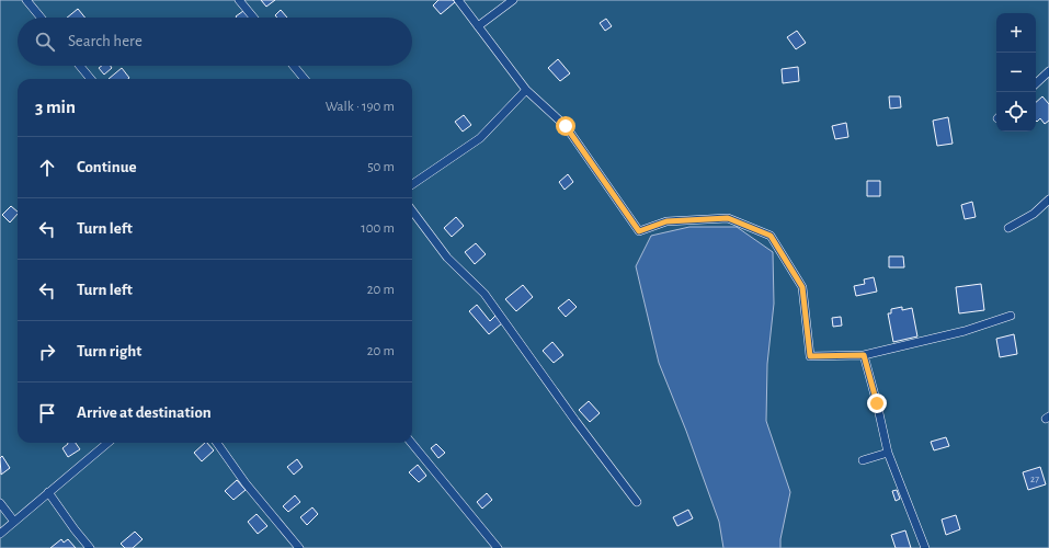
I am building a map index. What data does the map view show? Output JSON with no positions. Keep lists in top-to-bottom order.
{
  "house_numbers": ["27"],
  "page": {
    "map_buttons": ["+", "−"],
    "search": "Search here",
    "heading": ["3 min", "Walk · 190 m"],
    "list": [
      ["Continue", "50 m"],
      ["Turn left", "100 m"],
      ["Turn left", "20 m"],
      ["Turn right", "20 m"],
      "Arrive at destination"
    ]
  }
}
